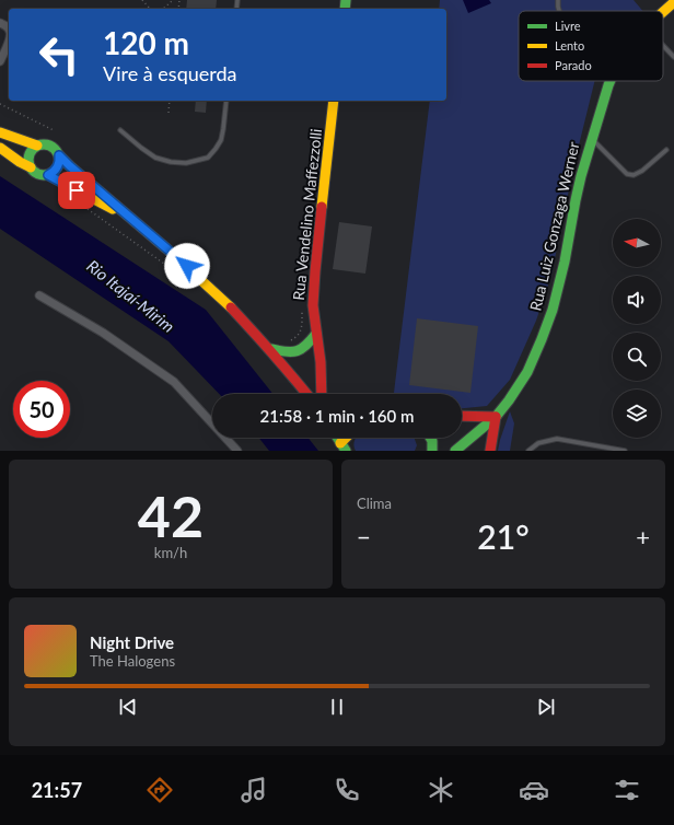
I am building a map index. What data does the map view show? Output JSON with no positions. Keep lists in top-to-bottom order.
{
  "streets": {
    "main road": ["Rua Vendelino Maffezzolli", "Rua Luiz Gonzaga Werner"]
  },
  "water": ["Rio Itajaí-Mirim"],
  "legend": ["Livre", "Lento", "Parado"],
  "north": "left",
  "page": {
    "turn": ["120 m", "Vire à esquerda"],
    "limit": "50",
    "trip": "21:58 · 1 min · 160 m",
    "tile": [
      ["42", "km/h"],
      "Clima"
    ],
    "heat": ["−", "21°", "+"],
    "song": ["Night Drive", "The Halogens"],
    "tabs": "21:57"
  }
}
